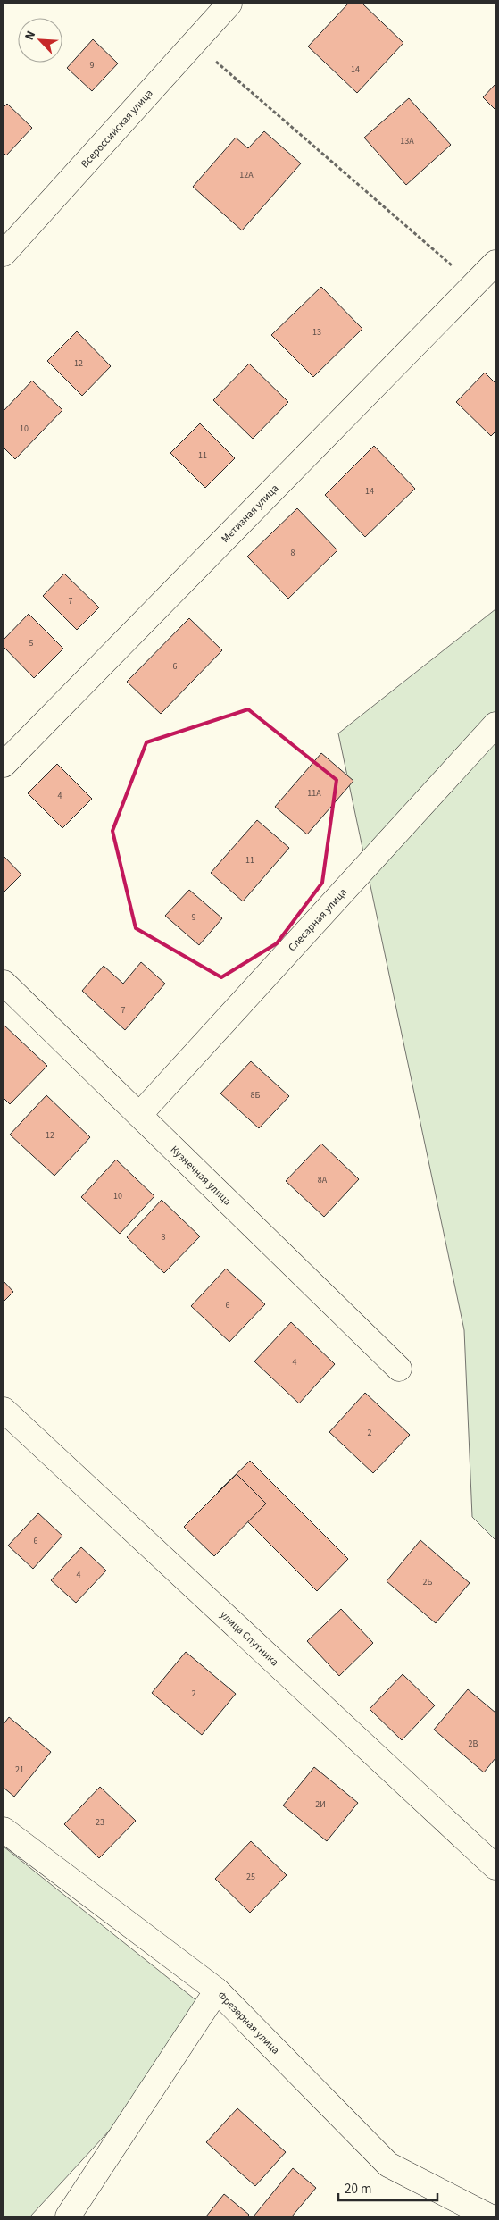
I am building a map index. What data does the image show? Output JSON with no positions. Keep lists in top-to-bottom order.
{
  "streets": {
    "street": [
      "Всероссийская улица",
      "Метизная улица",
      "Слесарная улица",
      "Кузнечная улица",
      "улица Спутника",
      "Фрезерная улица"
    ]
  },
  "crossings": [
    ["Слесарная улица", "Кузнечная улица"]
  ],
  "house_numbers": [
    "9",
    "14",
    "13А",
    "12А",
    "13",
    "12",
    "10",
    "11",
    "14",
    "8",
    "7",
    "5",
    "6",
    "11А",
    "4",
    "11",
    "9",
    "7",
    "8Б",
    "12",
    "8А",
    "10",
    "8",
    "6",
    "4",
    "2",
    "6",
    "4",
    "2Б",
    "2",
    "2В",
    "21",
    "2И",
    "23",
    "25"
  ],
  "scale_bar": "20 m",
  "north": "top left"
}
